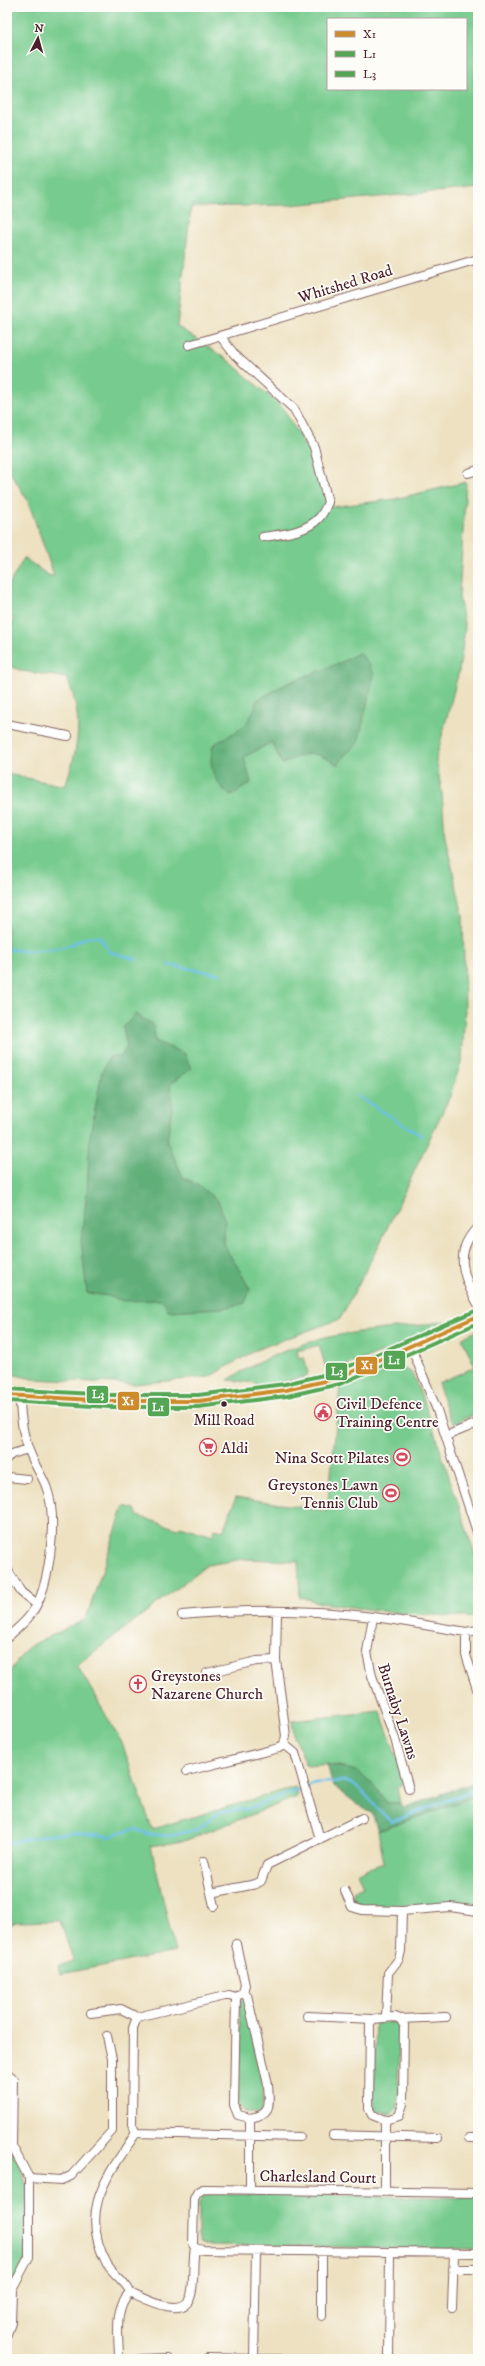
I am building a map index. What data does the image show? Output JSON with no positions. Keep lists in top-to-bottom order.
{
  "streets": {
    "street": ["Whitshed Road", "Burnaby Lawns", "Charlesland Court"]
  },
  "places": {
    "other": ["Mill Road"],
    "public building": ["Civil Defence Training Centre"],
    "supermarket": ["Aldi"],
    "sports": ["Nina Scott Pilates", "Greystones Lawn Tennis Club"],
    "church": ["Greystones Nazarene Church"]
  },
  "lines": ["transit line L3", "transit line X1", "transit line L1"],
  "legend": ["X1", "L1", "L3"],
  "north": "top"
}
